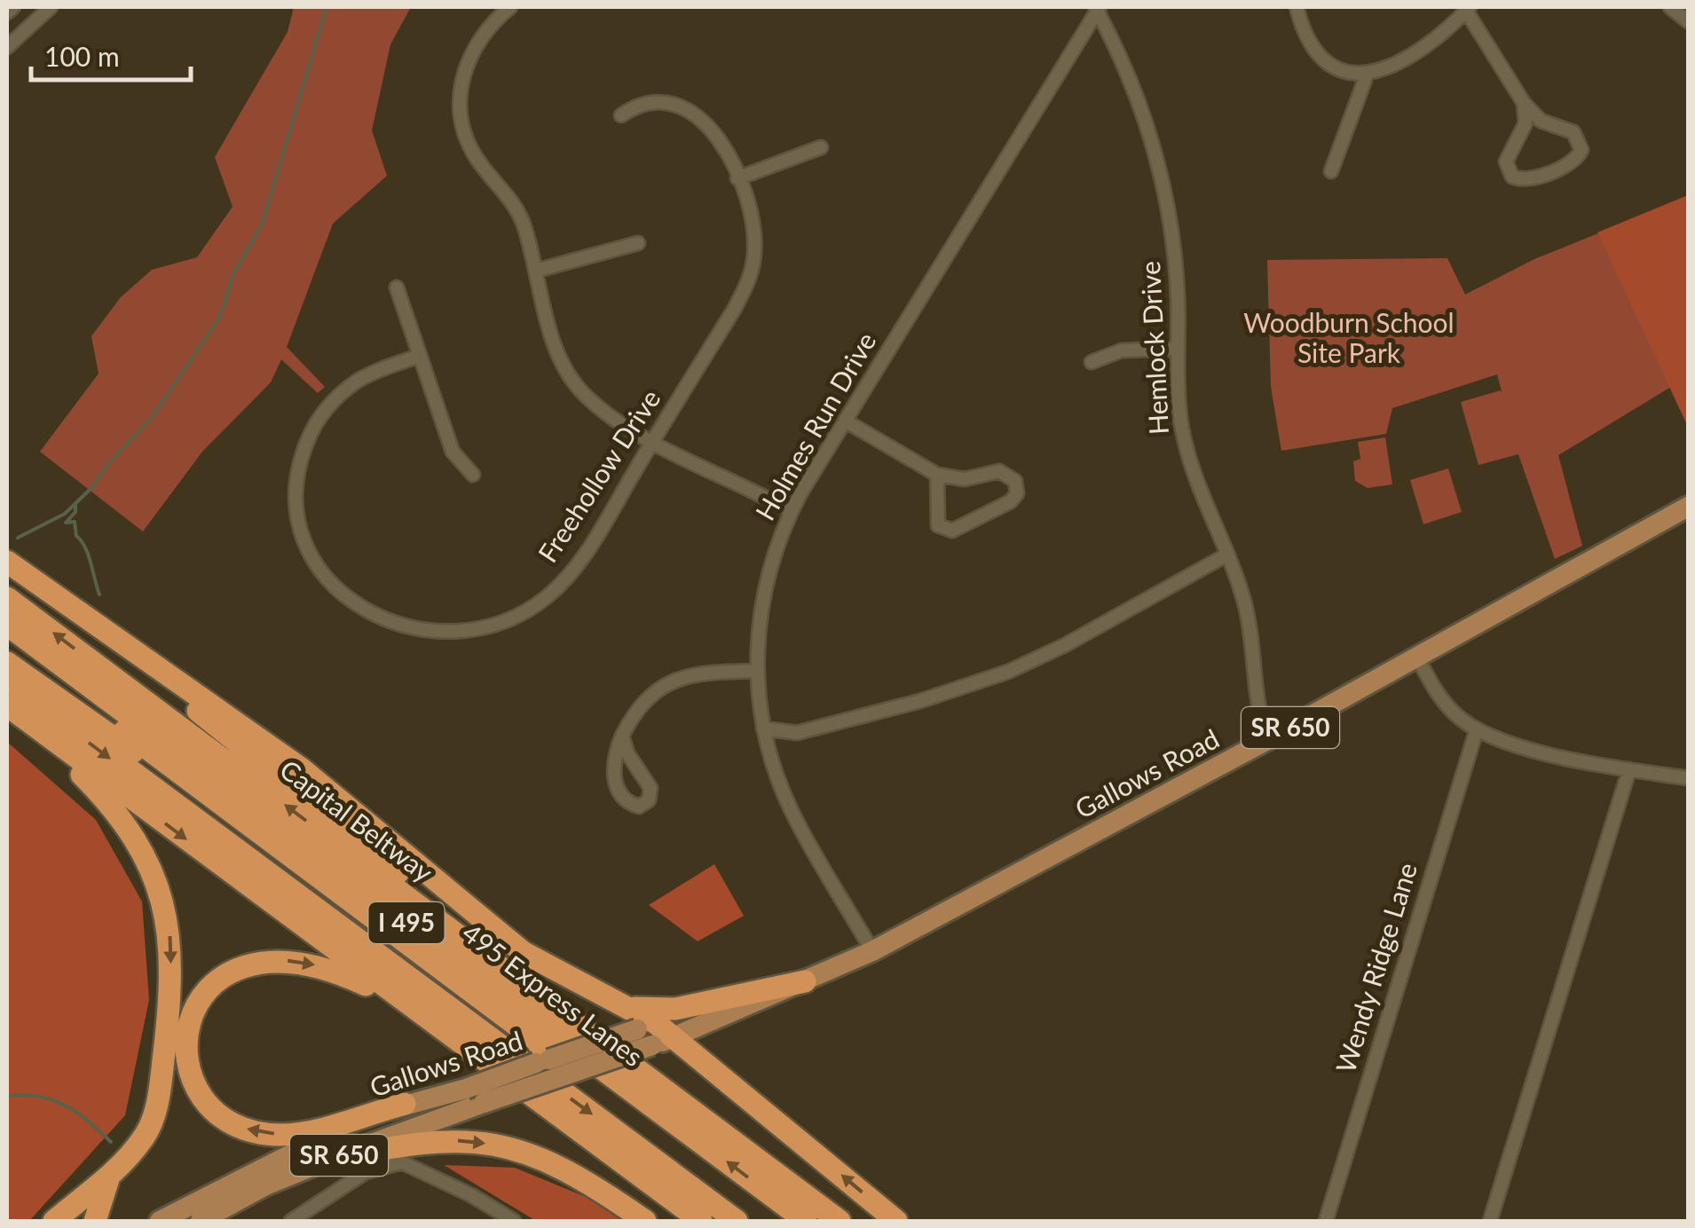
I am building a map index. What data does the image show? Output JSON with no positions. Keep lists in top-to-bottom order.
{
  "streets": {
    "highway": ["Capital Beltway", "I 495", "495 Express Lanes"],
    "main road": ["SR 650", "Gallows Road"],
    "street": [
      "Hemlock Drive",
      "Holmes Run Drive",
      "Freehollow Drive",
      "Wendy Ridge Lane"
    ]
  },
  "crossings": [
    ["Hemlock Drive", "Holmes Run Drive"],
    ["Hemlock Drive", "Gallows Road"],
    ["Holmes Run Drive", "Gallows Road"]
  ],
  "parks": ["Woodburn School Site Park"],
  "scale_bar": "100 m"
}
